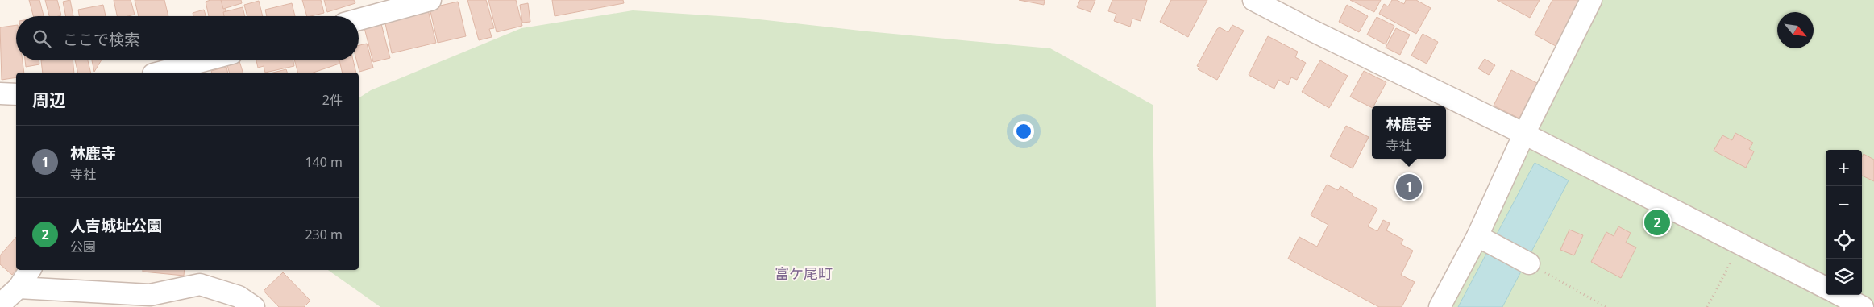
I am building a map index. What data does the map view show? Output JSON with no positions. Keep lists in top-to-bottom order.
{
  "districts": ["富ケ尾町"],
  "north": "bottom right",
  "page": {
    "search": "ここで検索",
    "heading": ["周辺", "2件"],
    "popup": ["林鹿寺", "寺社"],
    "list": [
      {
        "mark": "1",
        "name": "林鹿寺",
        "note": "寺社",
        "value": "140 m"
      },
      {
        "mark": "2",
        "name": "人吉城址公園",
        "note": "公園",
        "value": "230 m"
      }
    ],
    "map_buttons": ["+", "−"],
    "pins": ["1", "2"]
  }
}
